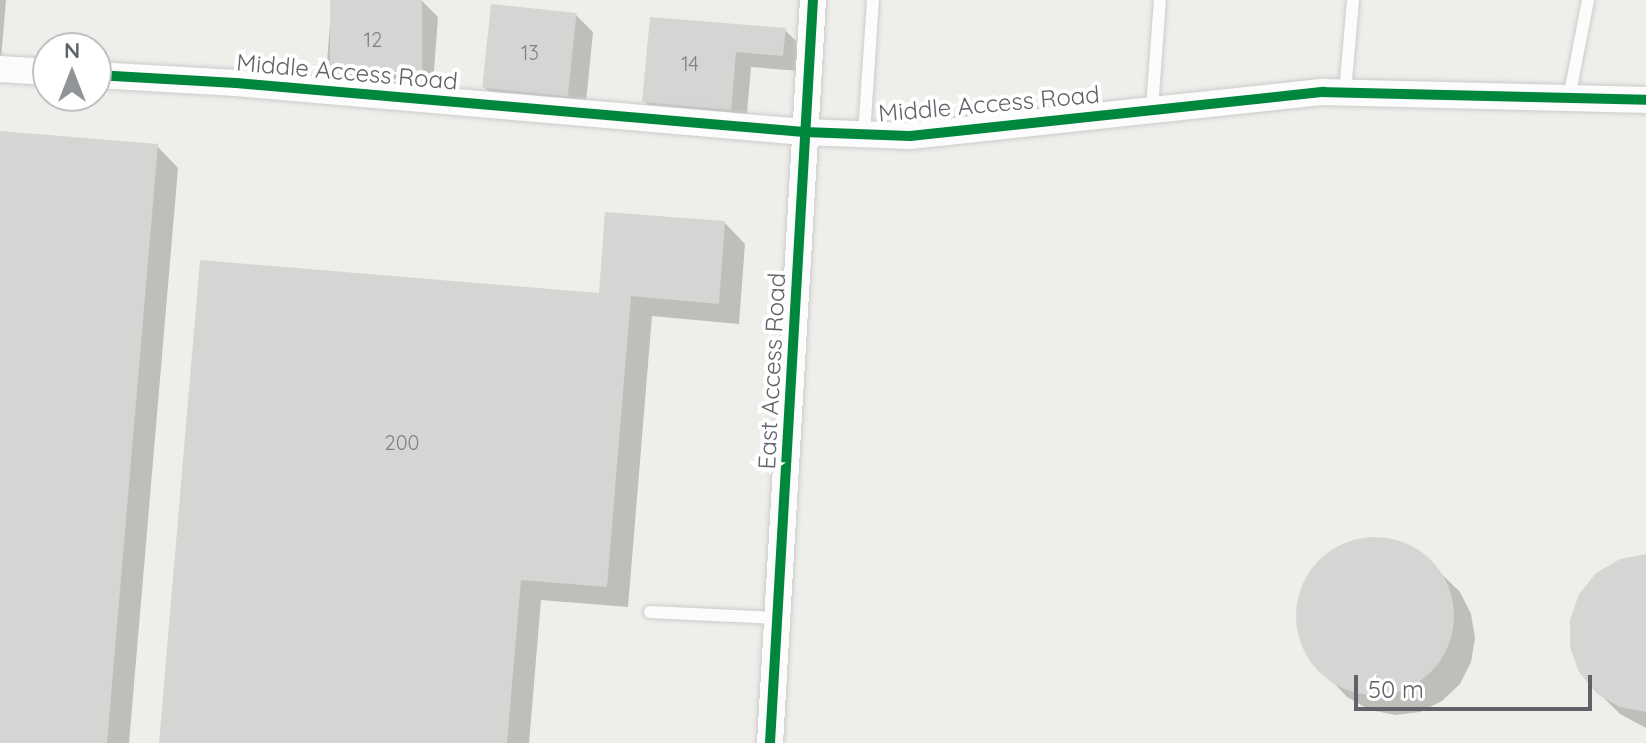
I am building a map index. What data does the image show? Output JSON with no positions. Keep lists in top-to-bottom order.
{
  "streets": {
    "street": ["Middle Access Road", "East Access Road"]
  },
  "crossings": [
    ["Middle Access Road", "East Access Road"]
  ],
  "house_numbers": [
    "12",
    "13",
    "14",
    "200"
  ],
  "scale_bar": "50 m",
  "north": "top"
}
